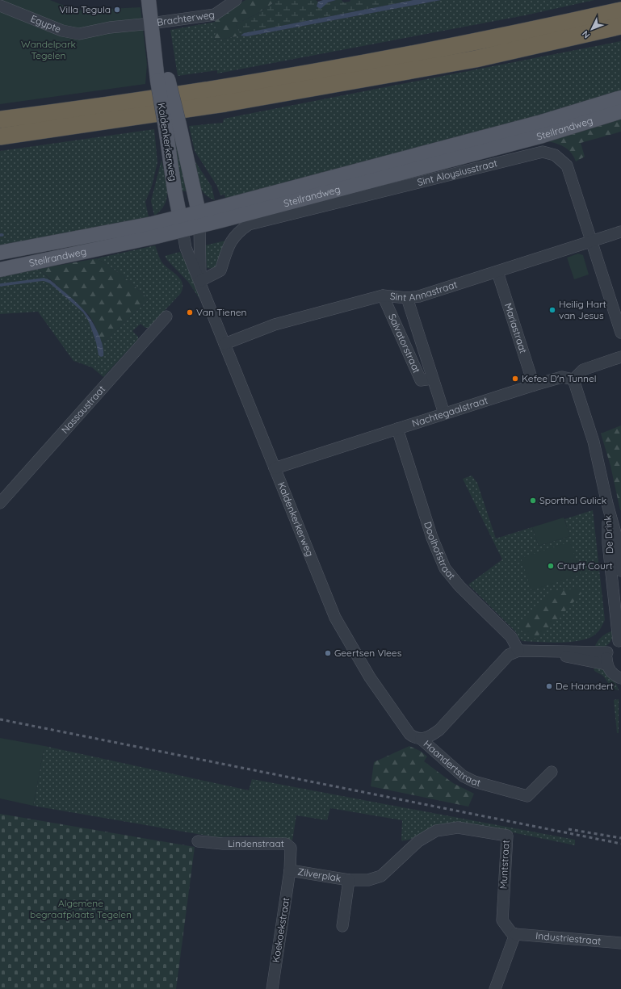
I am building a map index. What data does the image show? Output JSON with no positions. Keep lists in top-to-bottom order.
{
  "streets": {
    "main road": ["Steilrandweg", "Kaldenkerkerweg"],
    "street": [
      "Brachterweg",
      "Egypte",
      "Sint Aloysiusstraat",
      "Sint Annastraat",
      "Mariastraat",
      "Salvatorstraat",
      "Nassaustraat",
      "Nachtegaalstraat",
      "De Drink",
      "Doolhofstraat",
      "Haandertstraat",
      "Lindenstraat",
      "Muntstraat",
      "Zilverplak",
      "Koekoekstraat",
      "Industriestraat"
    ]
  },
  "crossings": [
    ["Brachterweg", "Egypte"],
    ["Brachterweg", "Kaldenkerkerweg"],
    ["Egypte", "Kaldenkerkerweg"],
    ["Steilrandweg", "Kaldenkerkerweg"],
    ["Kaldenkerkerweg", "Sint Aloysiusstraat"],
    ["Kaldenkerkerweg", "Sint Annastraat"],
    ["Kaldenkerkerweg", "Nachtegaalstraat"],
    ["Kaldenkerkerweg", "Haandertstraat"],
    ["Sint Aloysiusstraat", "Sint Annastraat"],
    ["Sint Annastraat", "Mariastraat"],
    ["Sint Annastraat", "Salvatorstraat"],
    ["Mariastraat", "Nachtegaalstraat"],
    ["Salvatorstraat", "Nachtegaalstraat"],
    ["Nachtegaalstraat", "De Drink"],
    ["Nachtegaalstraat", "Doolhofstraat"],
    ["Doolhofstraat", "Haandertstraat"],
    ["Lindenstraat", "Zilverplak"],
    ["Lindenstraat", "Koekoekstraat"],
    ["Muntstraat", "Zilverplak"],
    ["Muntstraat", "Industriestraat"],
    ["Zilverplak", "Koekoekstraat"]
  ],
  "parks": ["Wandelpark Tegelen", "Algemene begraafplaats Tegelen"],
  "places": [
    "Villa Tegula",
    "Heilig Hart van Jesus",
    "Van Tienen",
    "Kefee D'n Tunnel",
    "Sporthal Gulick",
    "Cruyff Court",
    "Geertsen Vlees",
    "De Haandert"
  ],
  "north": "bottom left"
}
